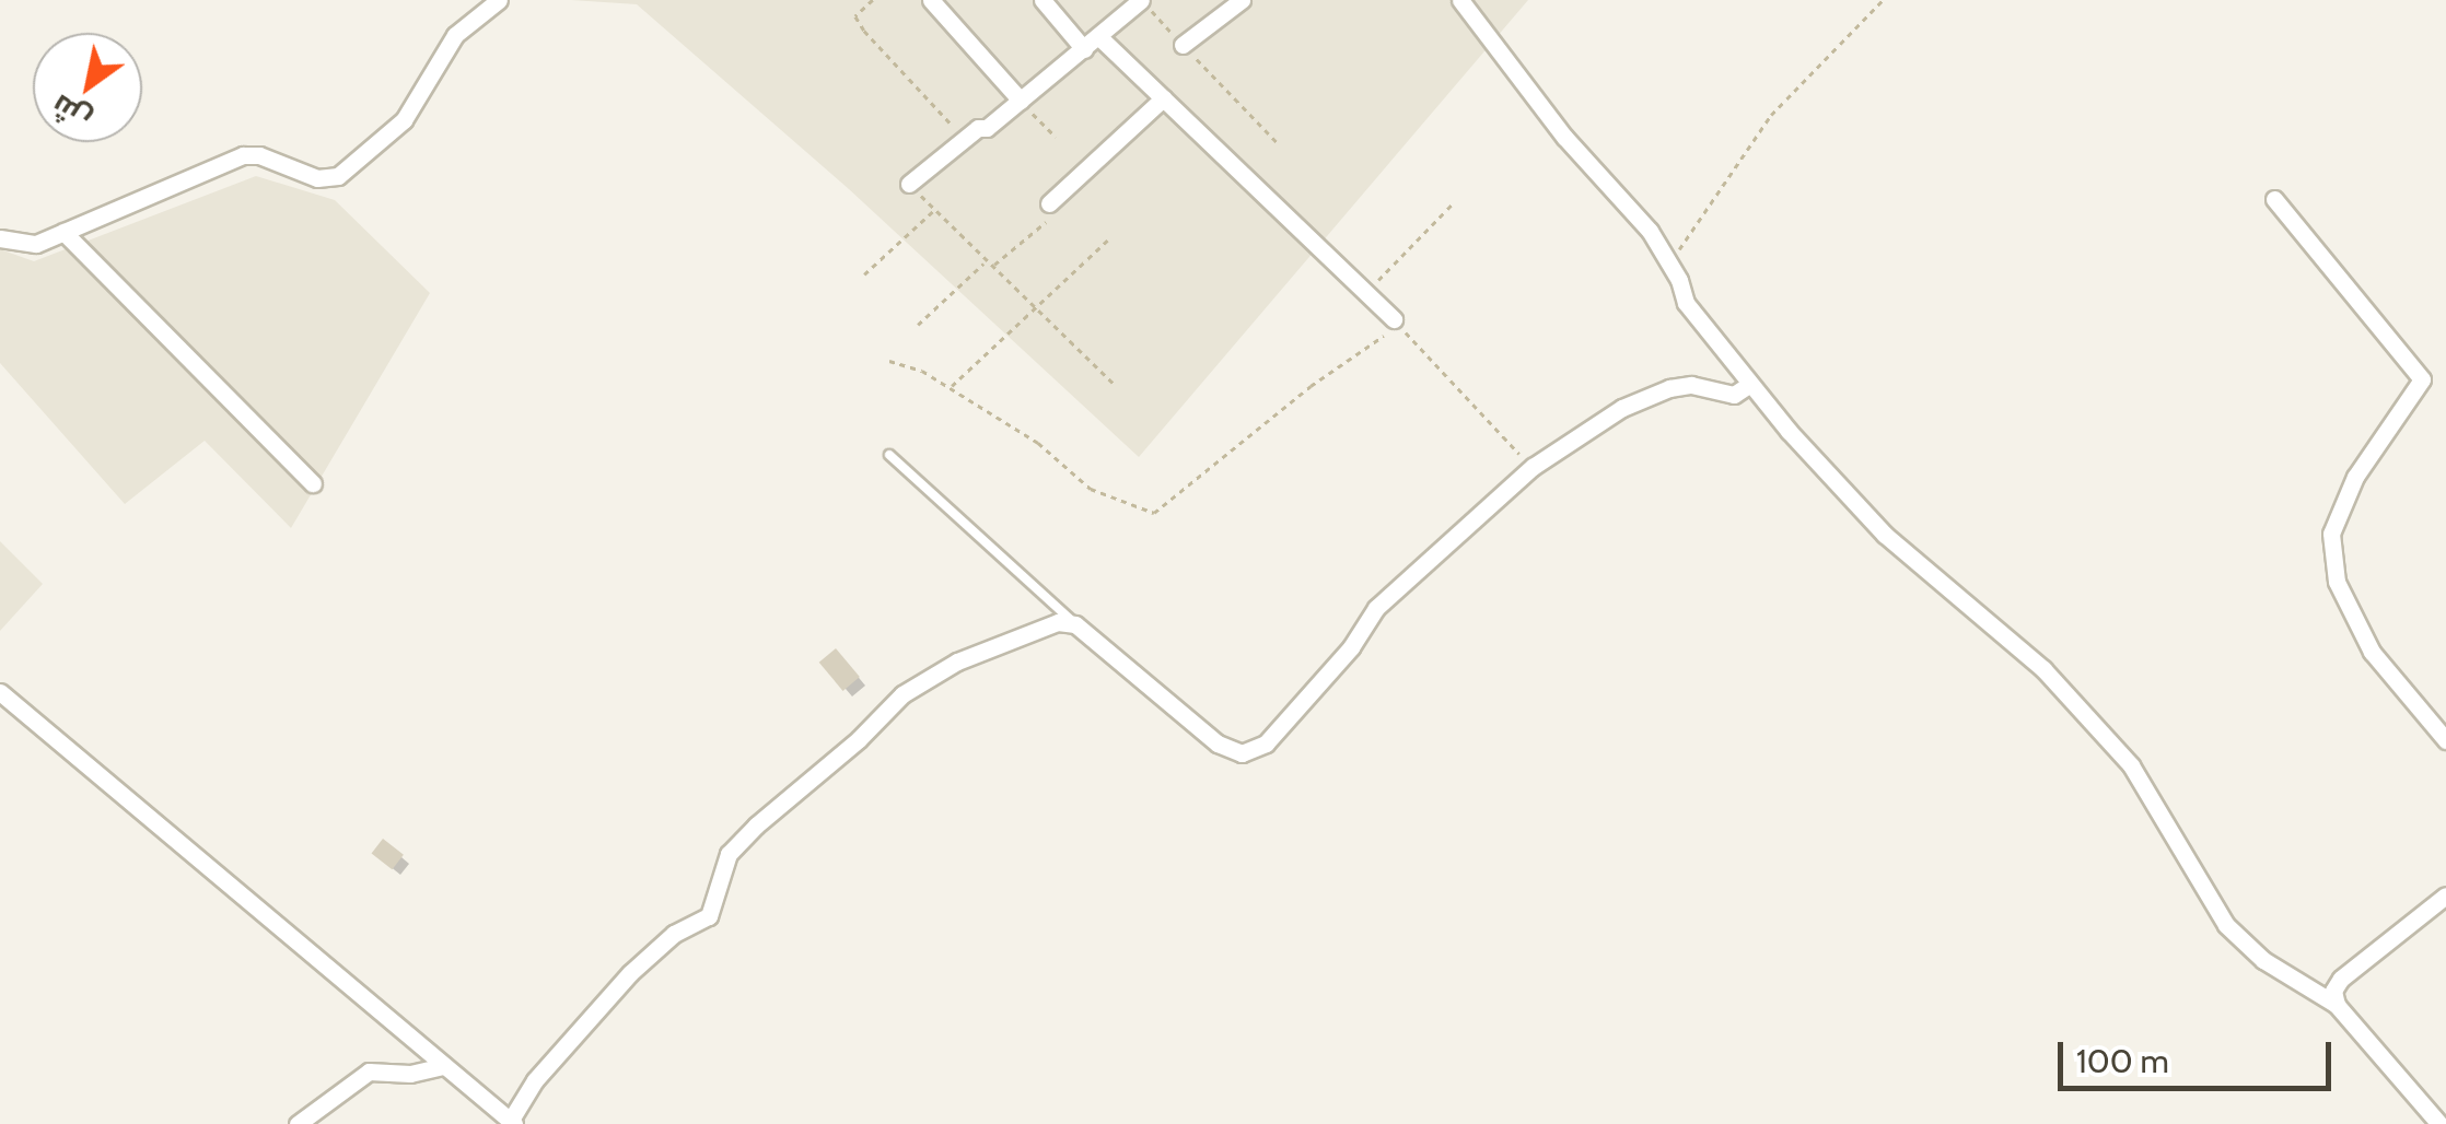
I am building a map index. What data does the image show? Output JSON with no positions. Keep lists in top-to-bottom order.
{
  "scale_bar": "100 m",
  "north": "bottom left"
}
